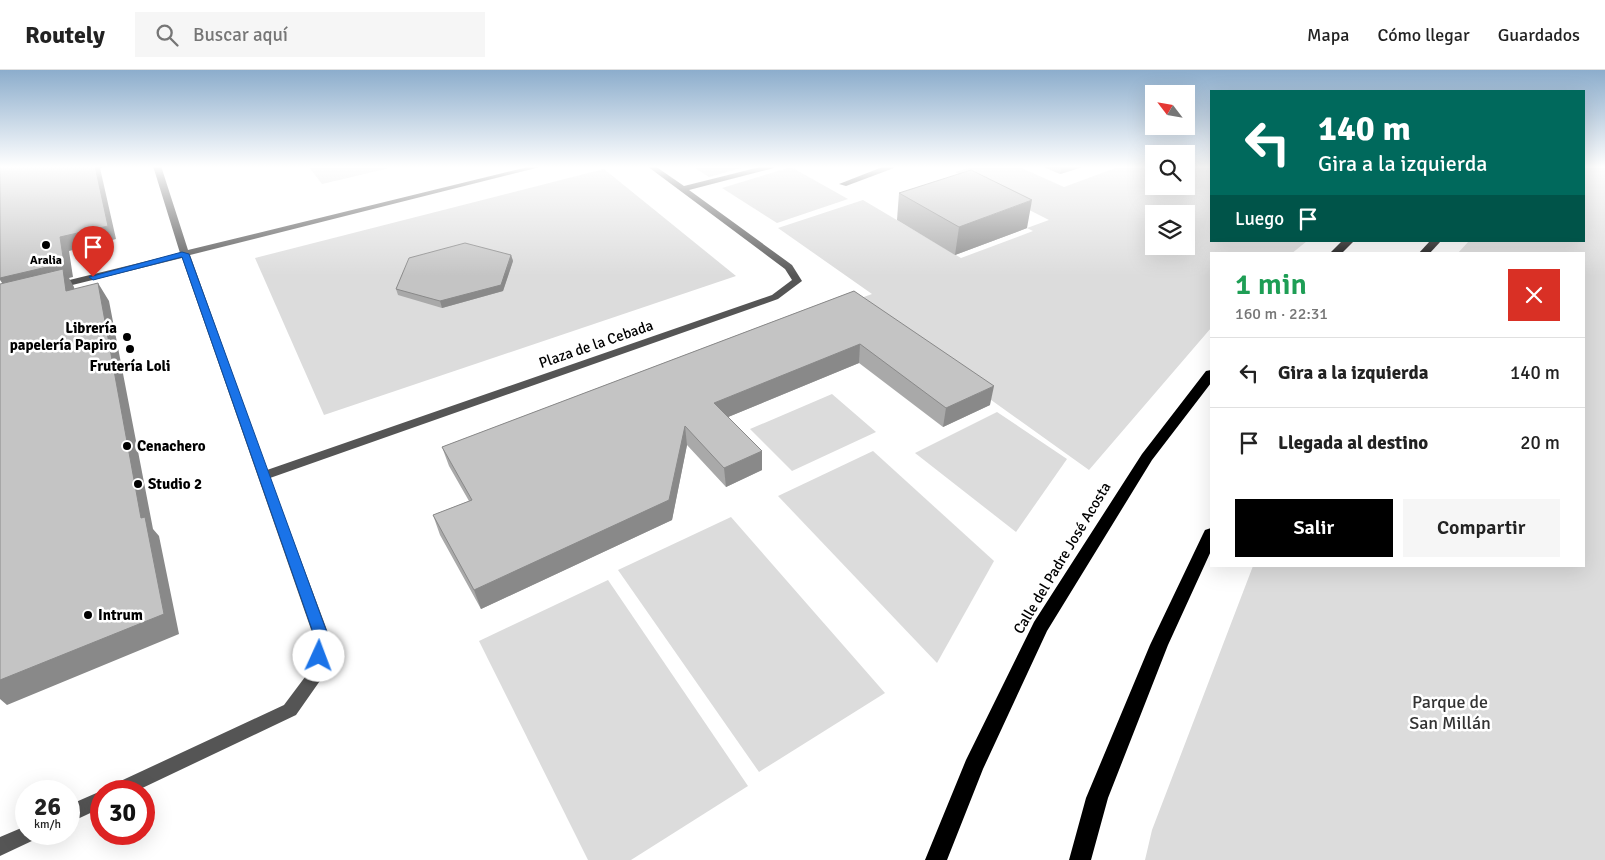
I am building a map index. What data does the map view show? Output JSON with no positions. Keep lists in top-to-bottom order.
{
  "streets": {
    "highway": ["Calle del Padre José Acosta"],
    "street": ["Plaza de la Cebada"]
  },
  "parks": ["Parque de San Millán"],
  "places": [
    "Aralia",
    "Librería papelería Papiro",
    "Frutería Loli",
    "Cenachero",
    "Studio 2",
    "Intrum"
  ],
  "north": "top left",
  "page": {
    "header": "Routely",
    "search": "Buscar aquí",
    "nav": ["Mapa", "Cómo llegar", "Guardados"],
    "turn": ["140 m", "Gira a la izquierda"],
    "then": "Luego",
    "heading": ["1 min", "160 m · 22:31"],
    "list": [
      {
        "name": "Gira a la izquierda",
        "value": "140 m"
      },
      {
        "name": "Llegada al destino",
        "value": "20 m"
      }
    ],
    "buttons": ["Salir", "Compartir"],
    "speed": "26 km/h",
    "limit": "30"
  }
}
